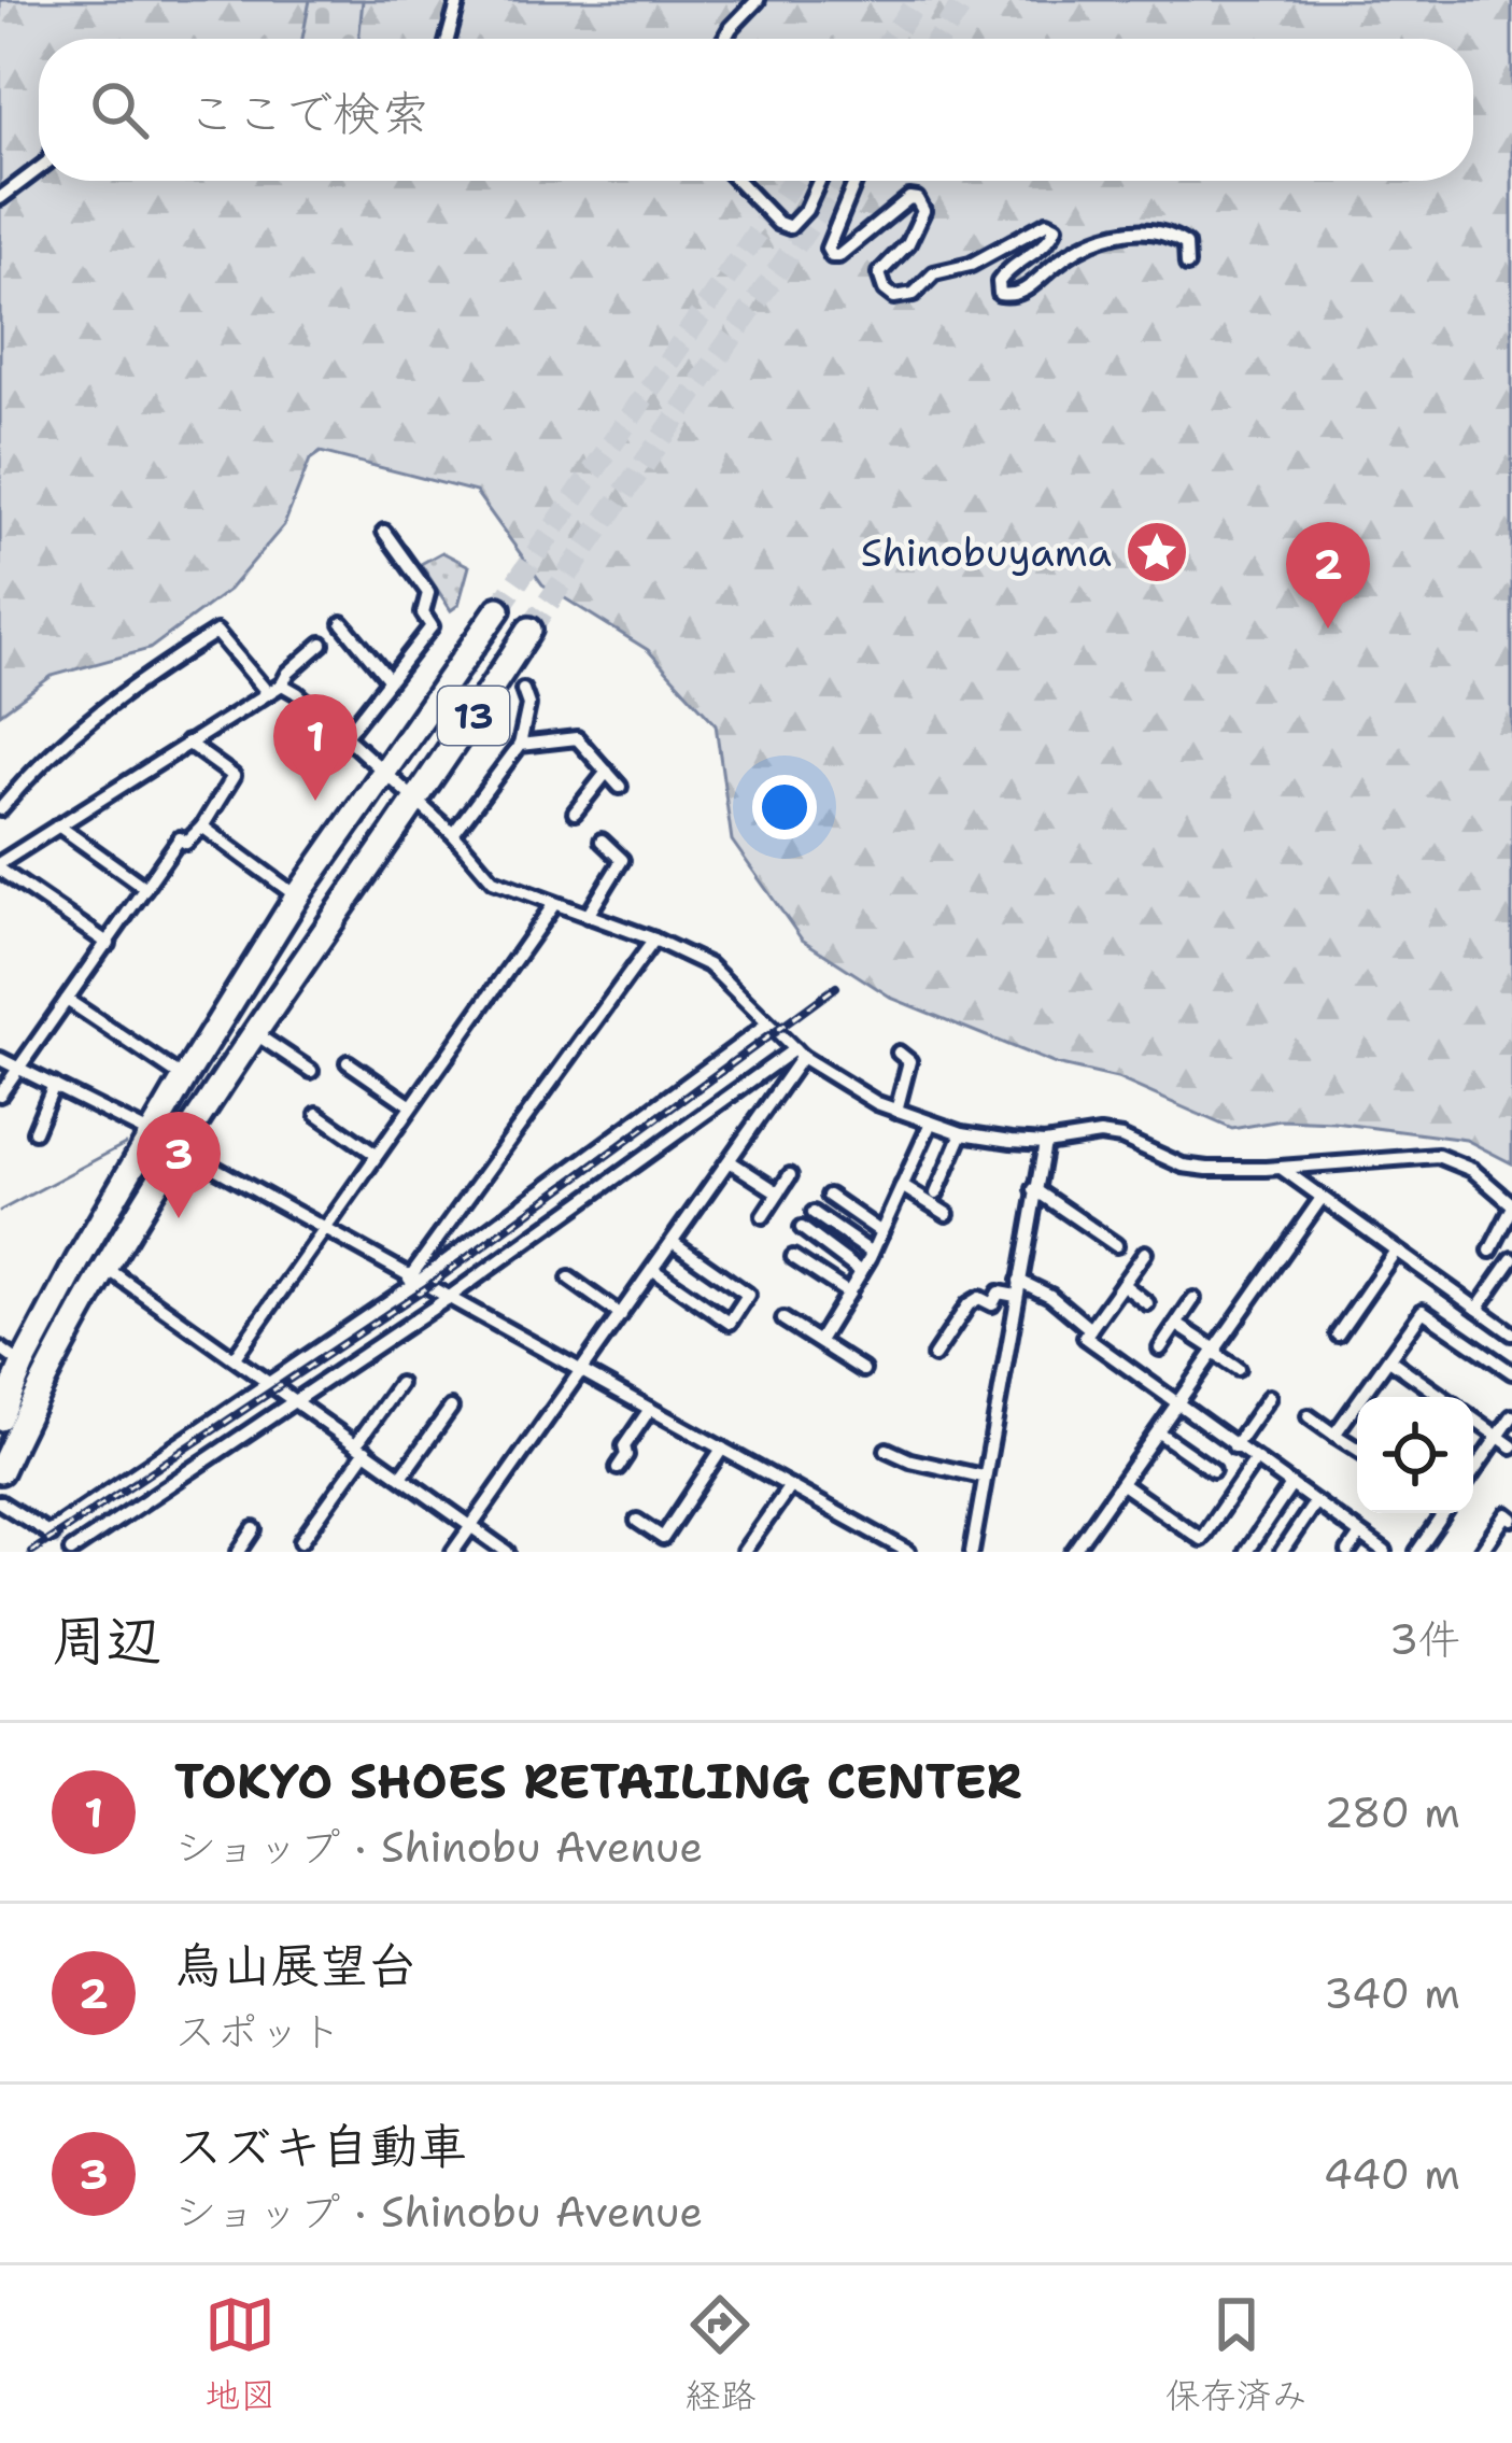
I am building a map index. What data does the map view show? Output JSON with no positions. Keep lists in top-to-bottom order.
{
  "streets": {
    "highway": ["13"]
  },
  "places": {
    "place": ["Shinobuyama"]
  },
  "page": {
    "search": "ここで検索",
    "pins": ["2", "1", "3"],
    "heading": ["周辺", "3件"],
    "list": [
      {
        "mark": "1",
        "name": "TOKYO SHOES RETAILING CENTER",
        "note": "ショップ · Shinobu Avenue",
        "value": "280 m"
      },
      {
        "mark": "2",
        "name": "烏山展望台",
        "note": "スポット",
        "value": "340 m"
      },
      {
        "mark": "3",
        "name": "スズキ自動車",
        "note": "ショップ · Shinobu Avenue",
        "value": "440 m"
      }
    ],
    "nav": ["地図", "経路", "保存済み"]
  }
}
